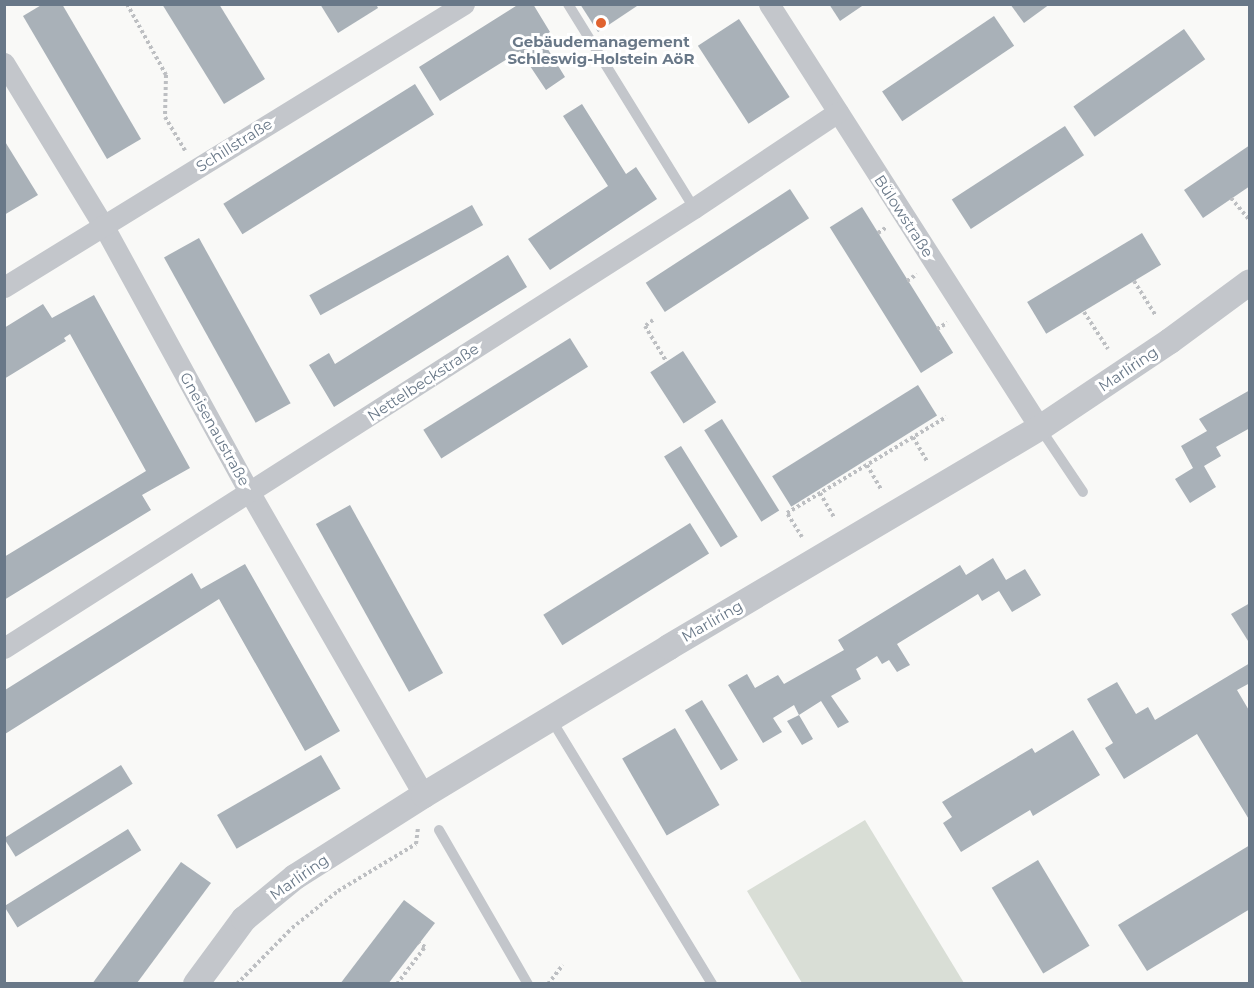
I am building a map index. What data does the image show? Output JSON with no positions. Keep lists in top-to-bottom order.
{
  "streets": {
    "street": [
      "Schillstraße",
      "Bülowstraße",
      "Marliring",
      "Nettelbeckstraße",
      "Gneisenaustraße"
    ]
  },
  "crossings": [
    ["Schillstraße", "Gneisenaustraße"],
    ["Bülowstraße", "Marliring"],
    ["Bülowstraße", "Nettelbeckstraße"],
    ["Marliring", "Gneisenaustraße"],
    ["Nettelbeckstraße", "Gneisenaustraße"]
  ],
  "places": ["Gebäudemanagement Schleswig-Holstein AöR"]
}
